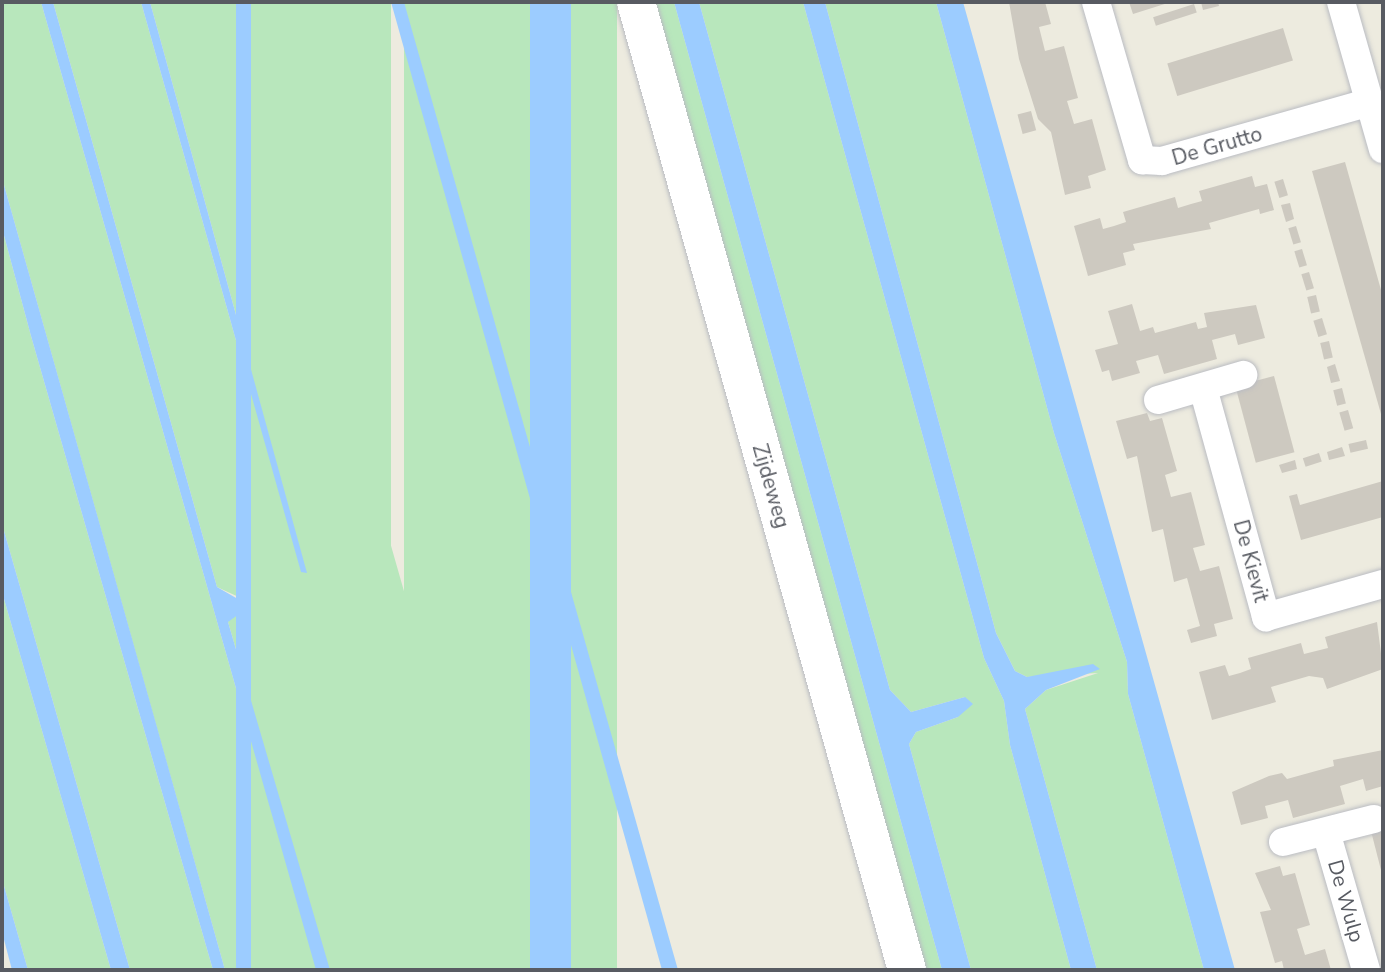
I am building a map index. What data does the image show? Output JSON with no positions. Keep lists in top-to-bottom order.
{
  "streets": {
    "main road": ["Zijdeweg"],
    "street": ["De Grutto", "De Kievit", "De Wulp"]
  }
}
